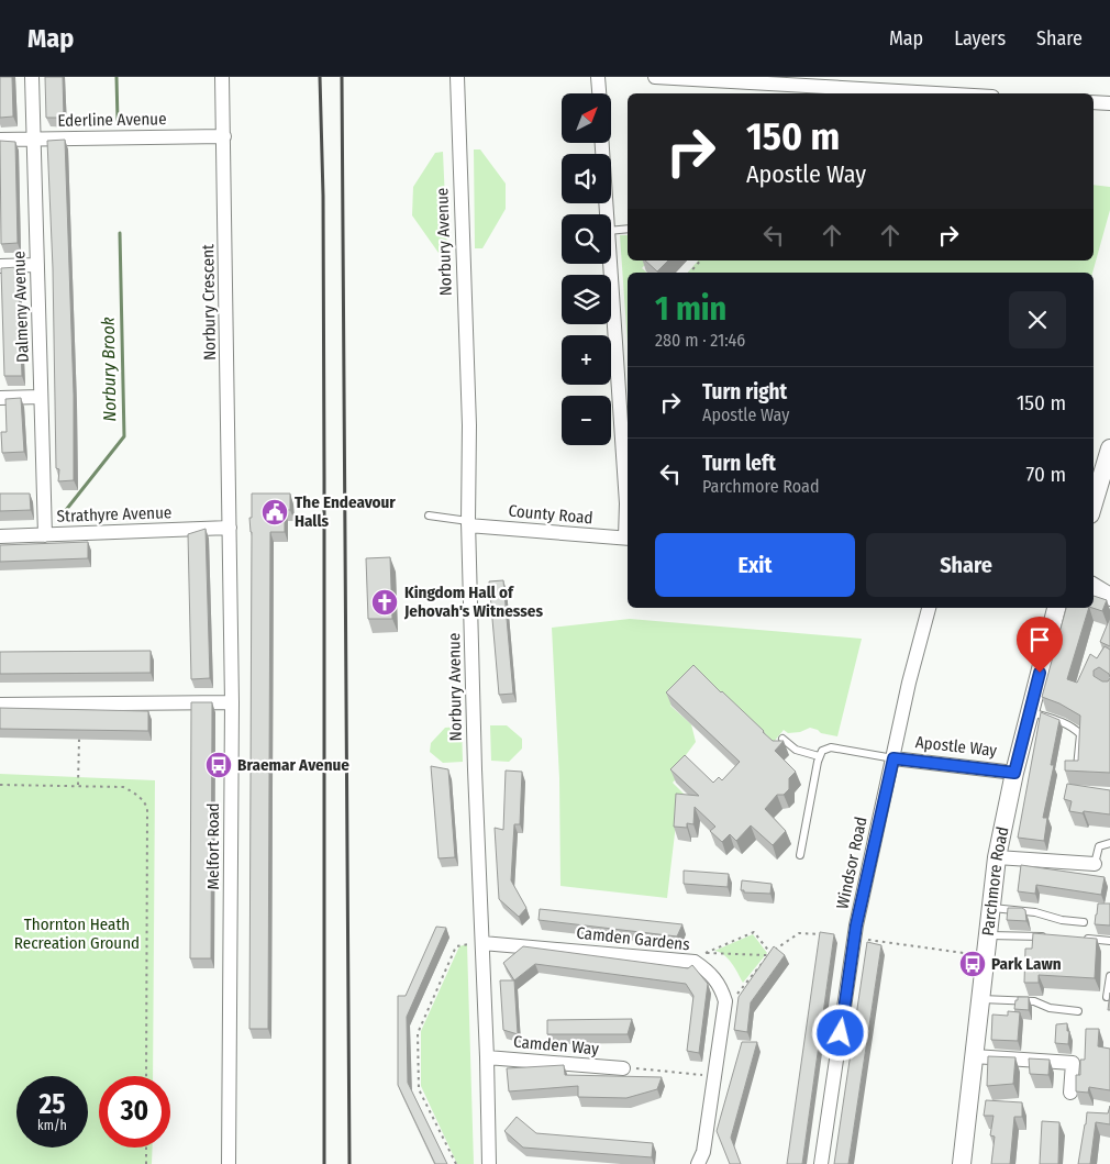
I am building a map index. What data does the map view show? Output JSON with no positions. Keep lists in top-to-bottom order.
{
  "streets": {
    "main road": ["Parchmore Road"],
    "street": [
      "Ederline Avenue",
      "Norbury Avenue",
      "Norbury Crescent",
      "Dalmeny Avenue",
      "Strathyre Avenue",
      "County Road",
      "Apostle Way",
      "Melfort Road",
      "Windsor Road",
      "Camden Gardens",
      "Camden Way"
    ]
  },
  "crossings": [
    ["Ederline Avenue", "Norbury Crescent"],
    ["Ederline Avenue", "Dalmeny Avenue"],
    ["Norbury Avenue", "County Road"],
    ["Norbury Avenue", "Camden Gardens"],
    ["Norbury Avenue", "Camden Way"],
    ["Norbury Crescent", "Strathyre Avenue"],
    ["Norbury Crescent", "Melfort Road"],
    ["Dalmeny Avenue", "Strathyre Avenue"],
    ["Strathyre Avenue", "Melfort Road"],
    ["Apostle Way", "Windsor Road"],
    ["Apostle Way", "Parchmore Road"]
  ],
  "water": ["Norbury Brook"],
  "parks": ["Thornton Heath Recreation Ground"],
  "places": {
    "public building": ["The Endeavour Halls"],
    "church": ["Kingdom Hall of Jehovah's Witnesses"],
    "bus stop": ["Braemar Avenue", "Park Lawn"]
  },
  "north": "top right",
  "page": {
    "header": "Map",
    "nav": ["Map", "Layers", "Share"],
    "map_buttons": ["+", "−"],
    "turn": ["150 m", "Apostle Way"],
    "heading": ["1 min", "280 m · 21:46"],
    "list": [
      {
        "name": "Turn right",
        "note": "Apostle Way",
        "value": "150 m"
      },
      {
        "name": "Turn left",
        "note": "Parchmore Road",
        "value": "70 m"
      }
    ],
    "buttons": ["Exit", "Share"],
    "speed": "25 km/h",
    "limit": "30"
  }
}
